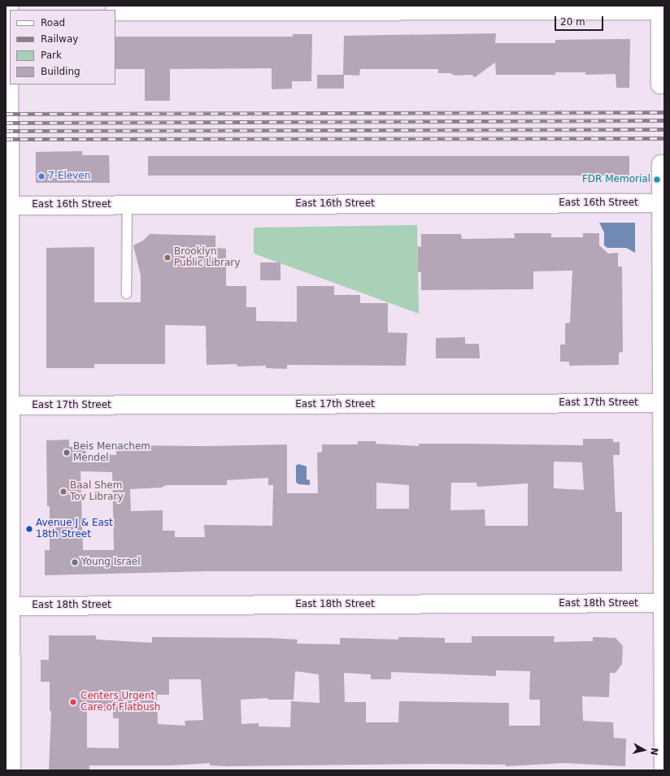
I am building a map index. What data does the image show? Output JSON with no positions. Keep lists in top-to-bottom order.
{
  "streets": {
    "street": ["East 16th Street", "East 17th Street", "East 18th Street"]
  },
  "places": [
    "7-Eleven",
    "FDR Memorial",
    "Brooklyn Public Library",
    "Beis Menachem Mendel",
    "Baal Shem Tov Library",
    "Avenue J & East 18th Street",
    "Young Israel",
    "Centers Urgent Care of Flatbush"
  ],
  "legend": [
    "Road",
    "Railway",
    "Park",
    "Building"
  ],
  "scale_bar": "20 m",
  "north": "right"
}
